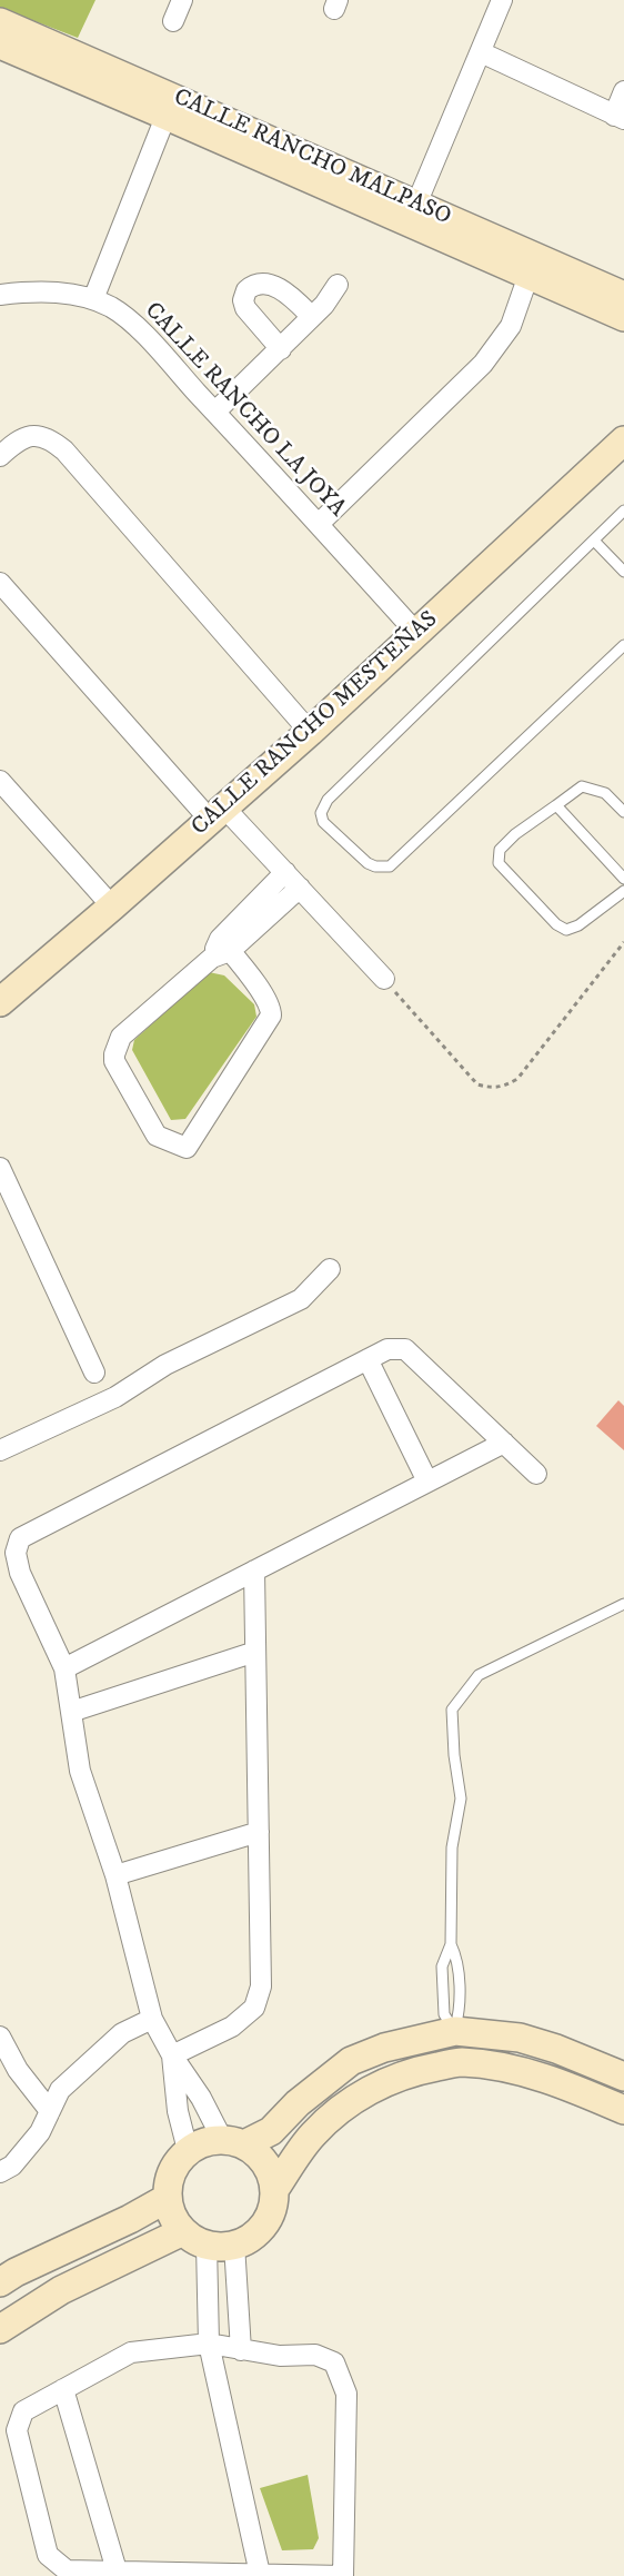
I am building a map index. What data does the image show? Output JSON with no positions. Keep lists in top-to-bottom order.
{
  "streets": {
    "street": ["CALLE RANCHO MALPASO", "CALLE RANCHO LA JOYA", "CALLE RANCHO MESTEÑAS"]
  },
  "crossings": [
    ["CALLE RANCHO LA JOYA", "CALLE RANCHO MESTEÑAS"]
  ]
}
